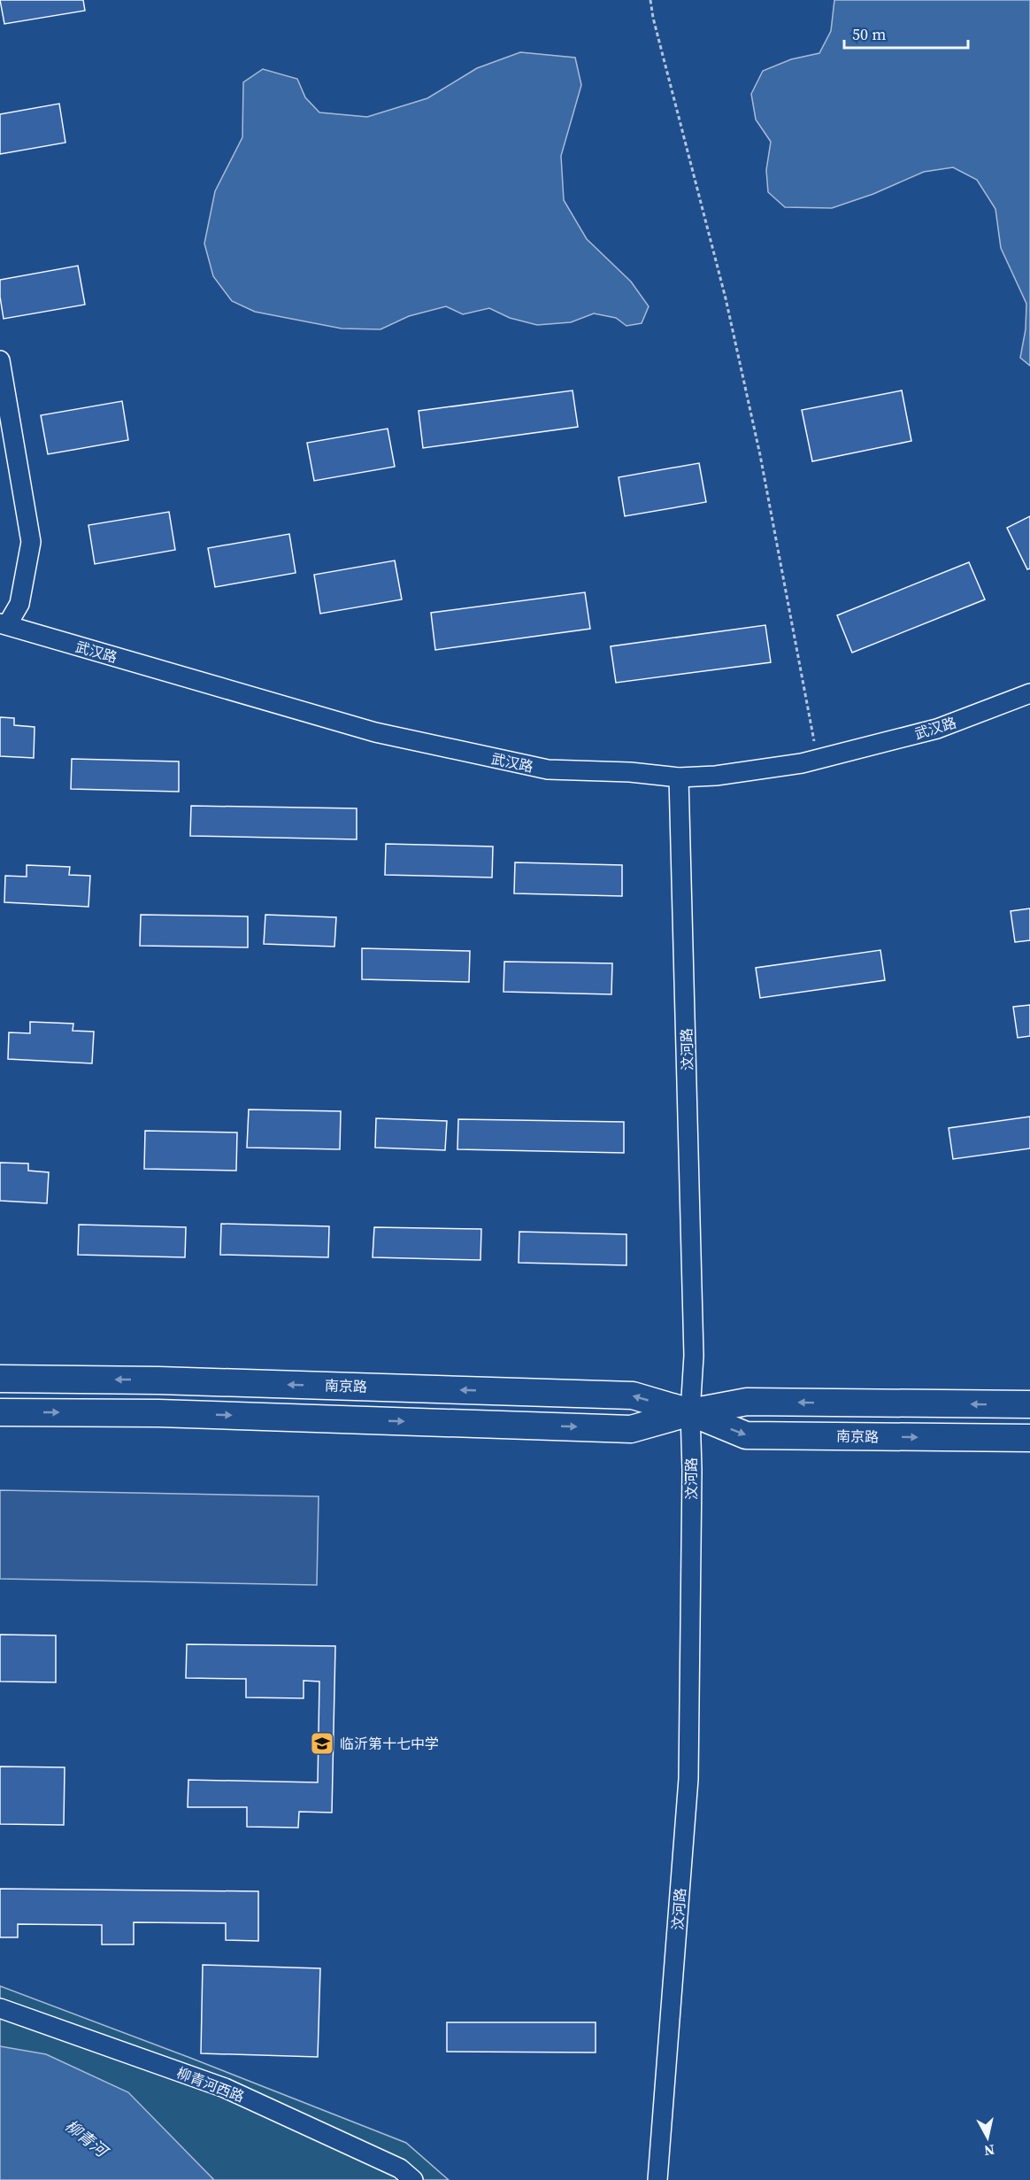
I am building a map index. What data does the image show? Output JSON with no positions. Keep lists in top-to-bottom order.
{
  "streets": {
    "highway": ["南京路"],
    "street": ["武汉路", "汶河路", "柳青河西路"]
  },
  "crossings": [
    ["武汉路", "汶河路"],
    ["汶河路", "南京路"]
  ],
  "water": ["柳青河"],
  "places": {
    "school or university": ["临沂第十七中学"]
  },
  "scale_bar": "50 m",
  "north": "bottom"
}
